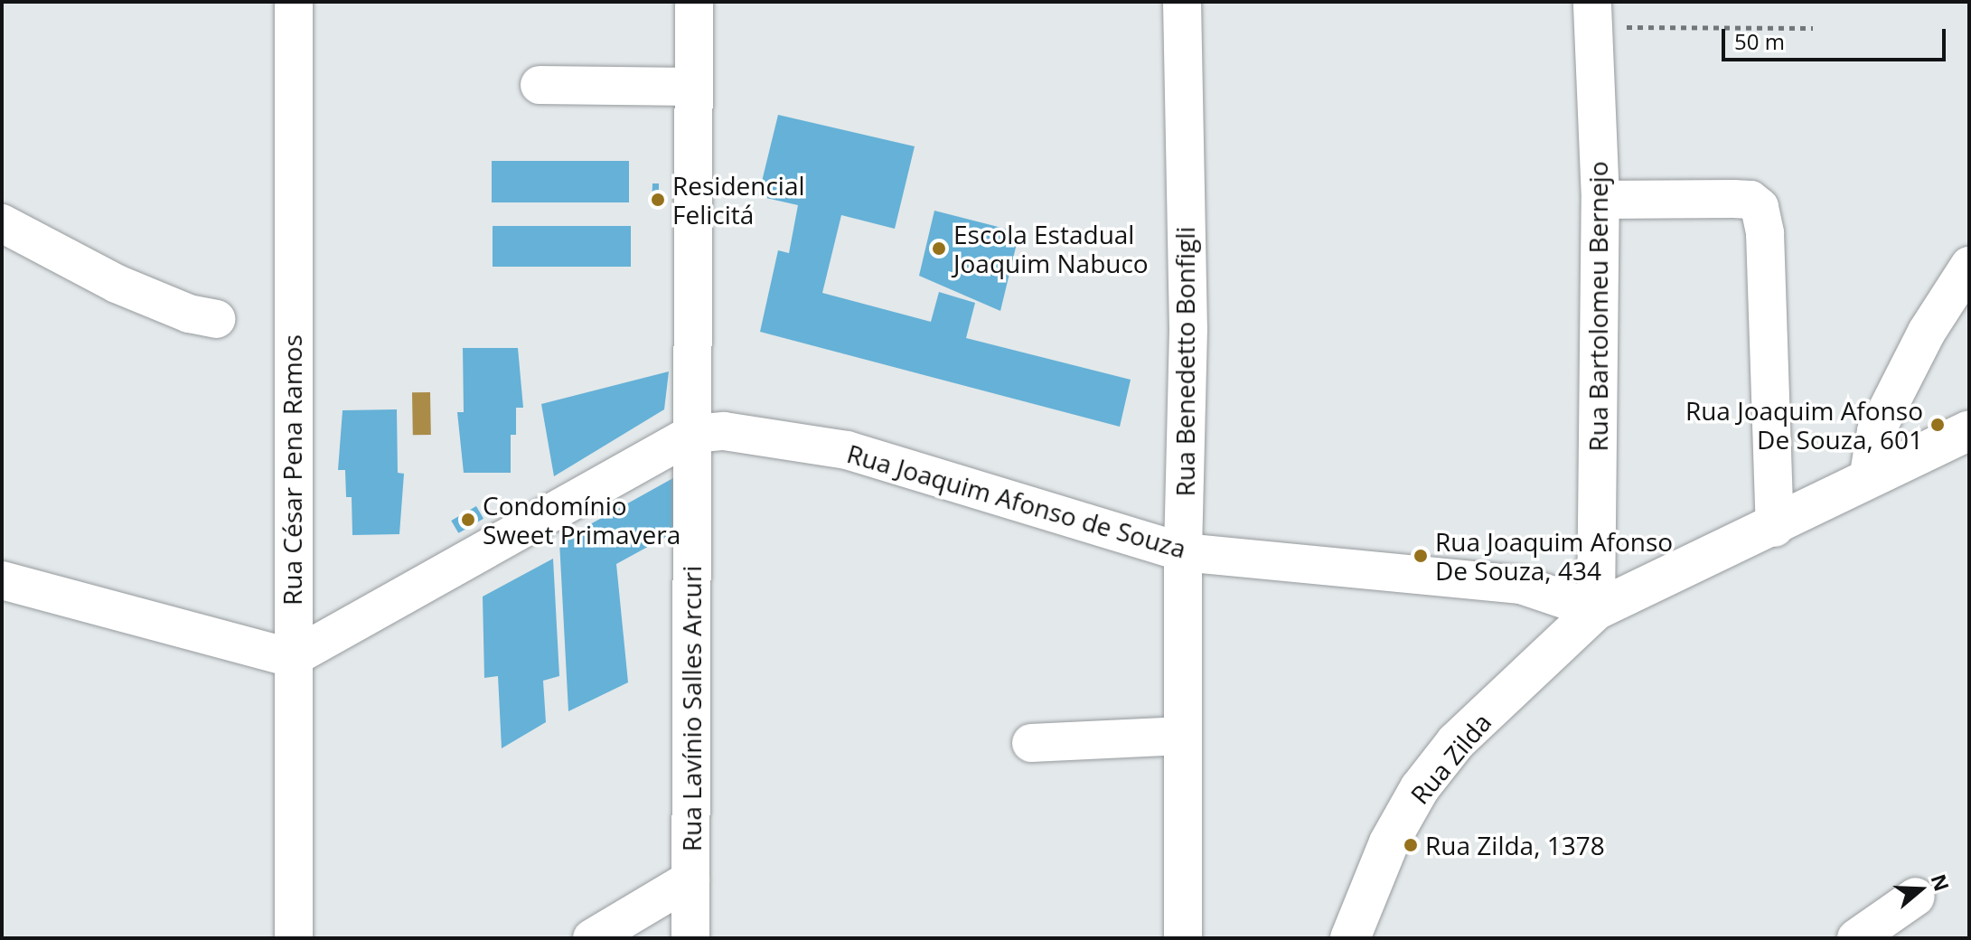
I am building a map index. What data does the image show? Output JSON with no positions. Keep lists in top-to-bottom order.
{
  "streets": {
    "main road": ["Rua Zilda"],
    "street": [
      "Rua Bartolomeu Bernejo",
      "Rua Benedetto Bonfigli",
      "Rua César Pena Ramos",
      "Rua Joaquim Afonso de Souza",
      "Rua Lavínio Salles Arcuri"
    ]
  },
  "crossings": [
    ["Rua Bartolomeu Bernejo", "Rua Joaquim Afonso de Souza"],
    ["Rua Bartolomeu Bernejo", "Rua Zilda"],
    ["Rua Benedetto Bonfigli", "Rua Joaquim Afonso de Souza"],
    ["Rua César Pena Ramos", "Rua Joaquim Afonso de Souza"],
    ["Rua Joaquim Afonso de Souza", "Rua Lavínio Salles Arcuri"],
    ["Rua Joaquim Afonso de Souza", "Rua Zilda"]
  ],
  "places": [
    "Residencial Felicitá",
    "Escola Estadual Joaquim Nabuco",
    "Rua Joaquim Afonso De Souza, 601",
    "Condomínio Sweet Primavera",
    "Rua Joaquim Afonso De Souza, 434",
    "Rua Zilda, 1378"
  ],
  "scale_bar": "50 m",
  "north": "right"
}
